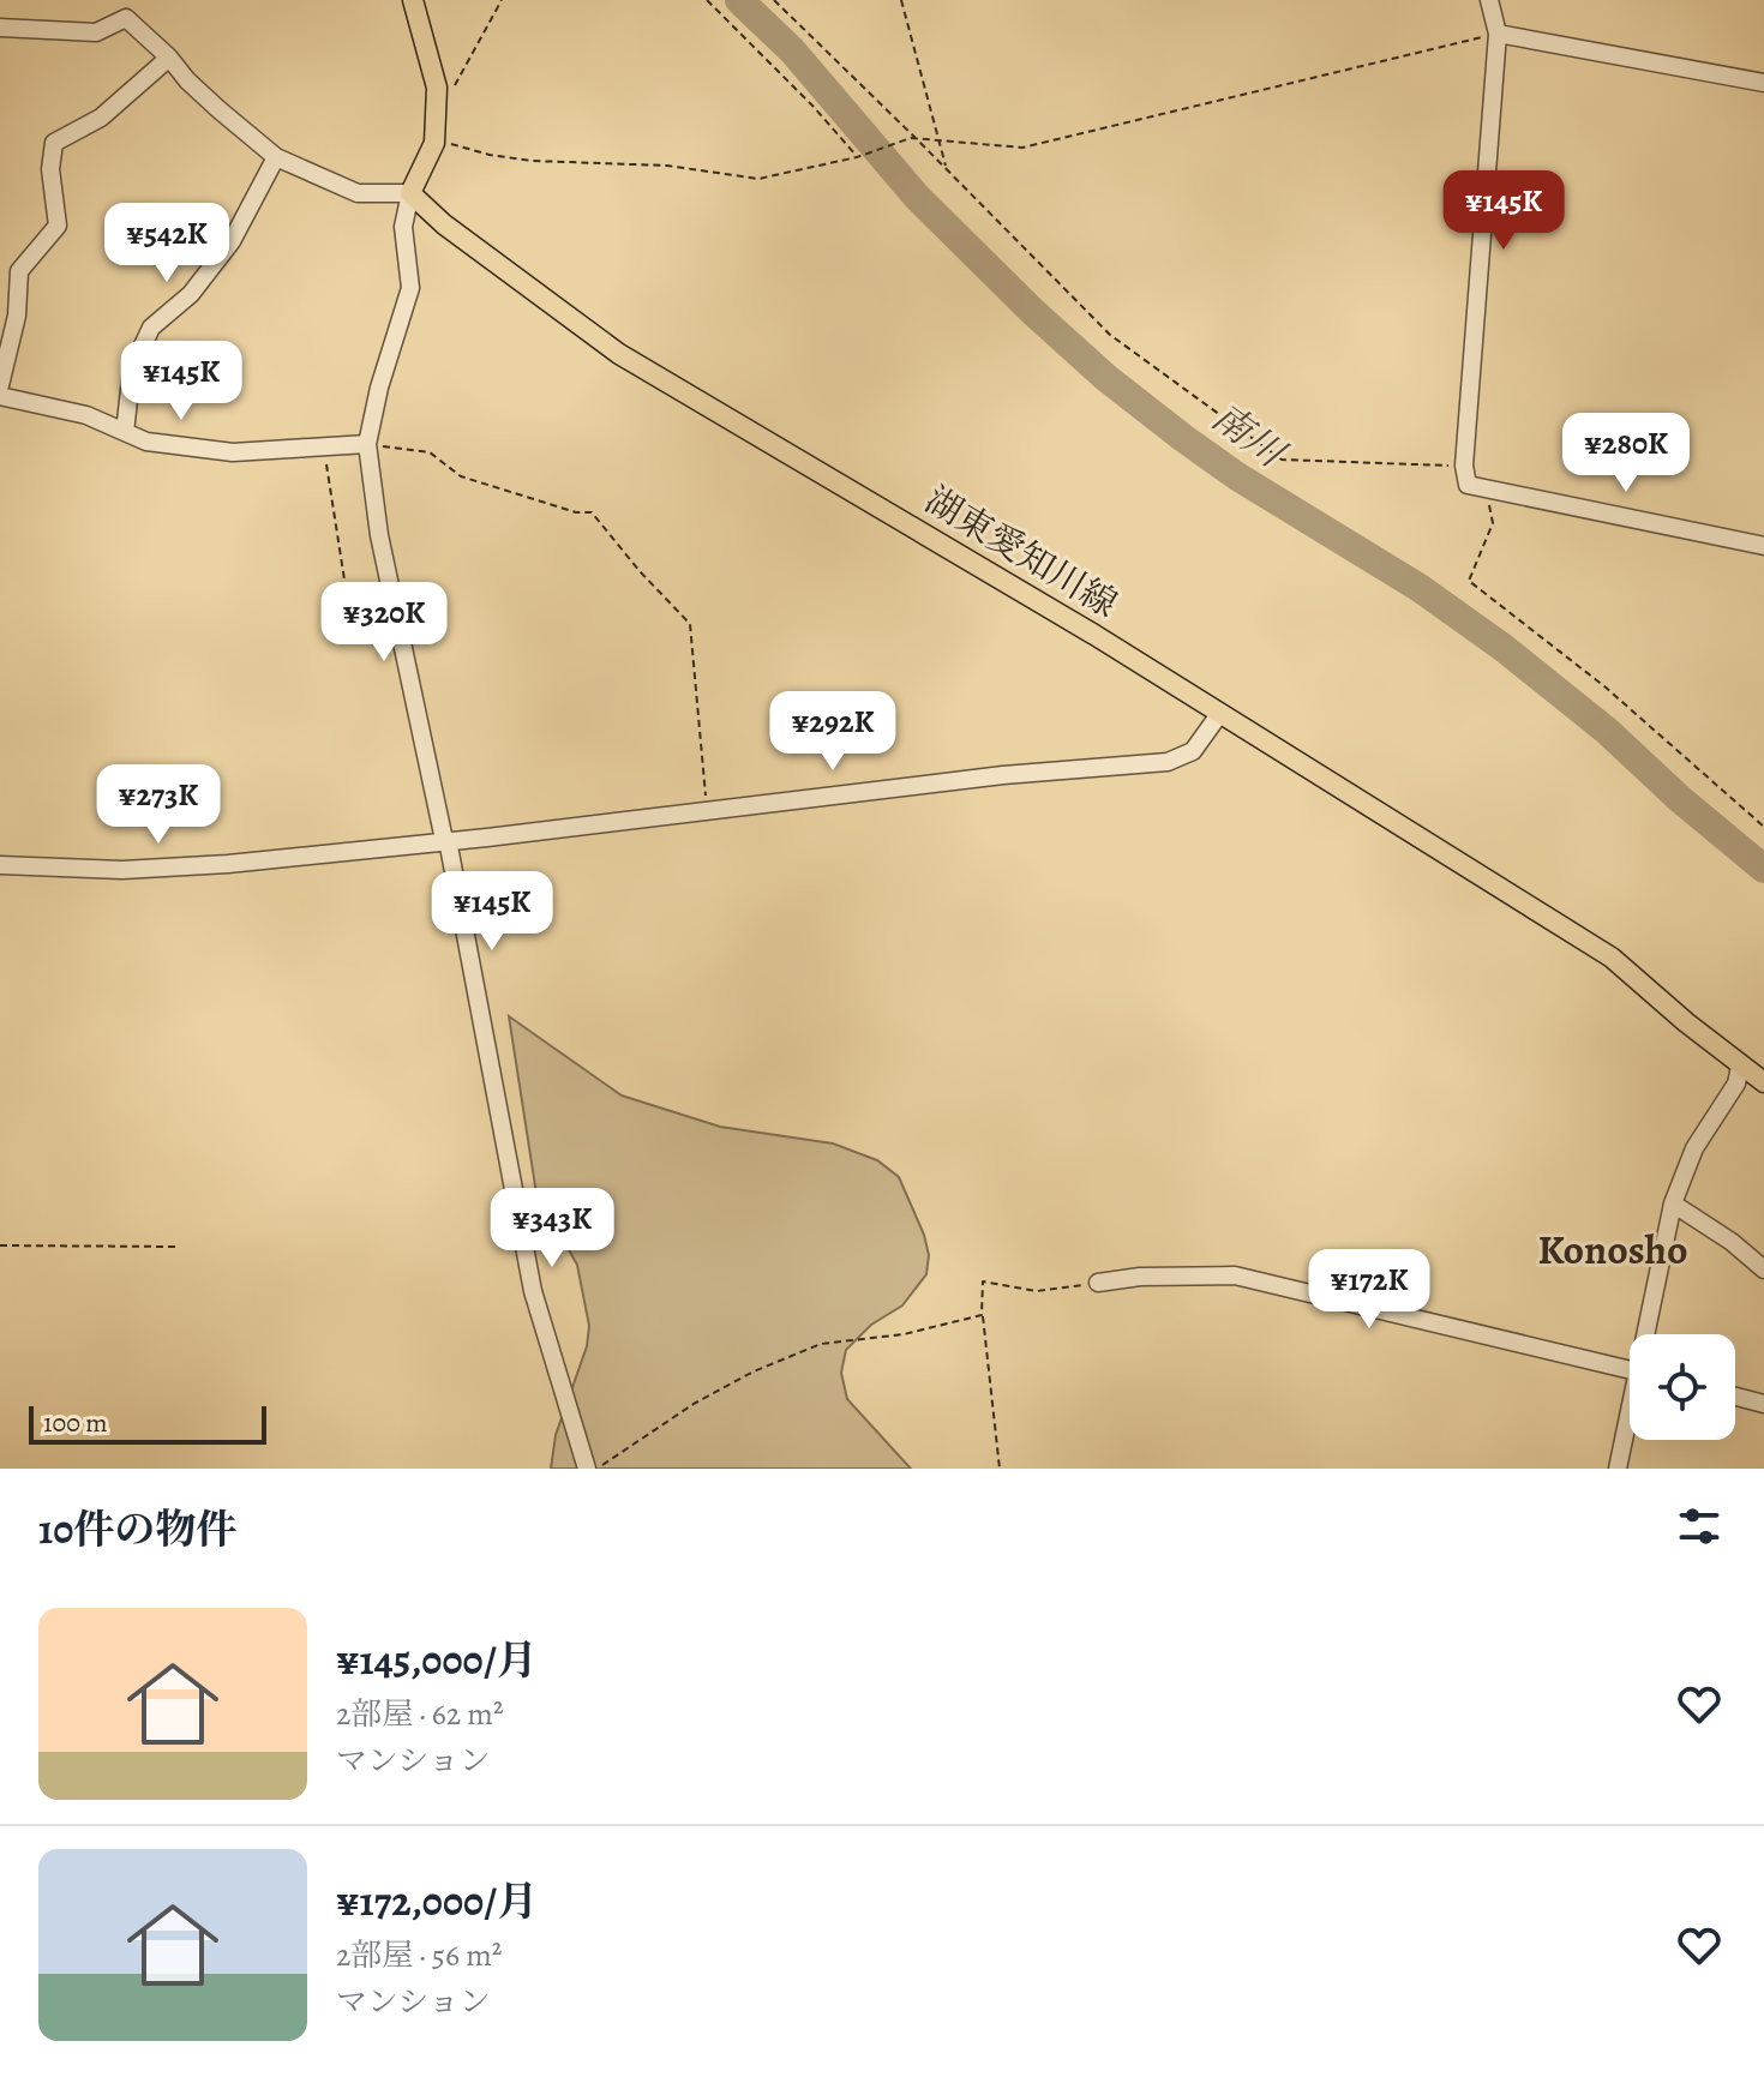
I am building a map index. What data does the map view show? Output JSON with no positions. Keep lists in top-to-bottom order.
{
  "streets": {
    "main road": ["湖東愛知川線"]
  },
  "districts": ["Konosho"],
  "water": ["南川"],
  "scale_bar": "100 m",
  "page": {
    "price": [
      "¥145K",
      "¥542K",
      "¥145K",
      "¥280K",
      "¥320K",
      "¥292K",
      "¥273K",
      "¥145K",
      "¥343K",
      "¥172K"
    ],
    "scale": "100 m",
    "heading": "10件の物件",
    "list": [
      {
        "name": "¥145,000/月",
        "note": "2部屋 · 62 m² · マンション"
      },
      {
        "name": "¥172,000/月",
        "note": "2部屋 · 56 m² · マンション"
      }
    ]
  }
}
